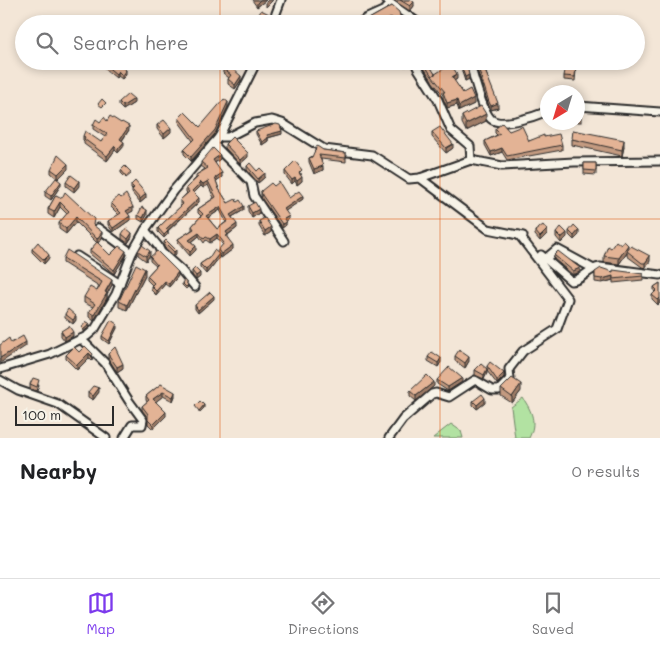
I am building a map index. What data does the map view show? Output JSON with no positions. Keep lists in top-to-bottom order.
{
  "scale_bar": "100 m",
  "north": "bottom left",
  "page": {
    "search": "Search here",
    "scale": "100 m",
    "heading": ["Nearby", "0 results"],
    "nav": ["Map", "Directions", "Saved"]
  }
}
